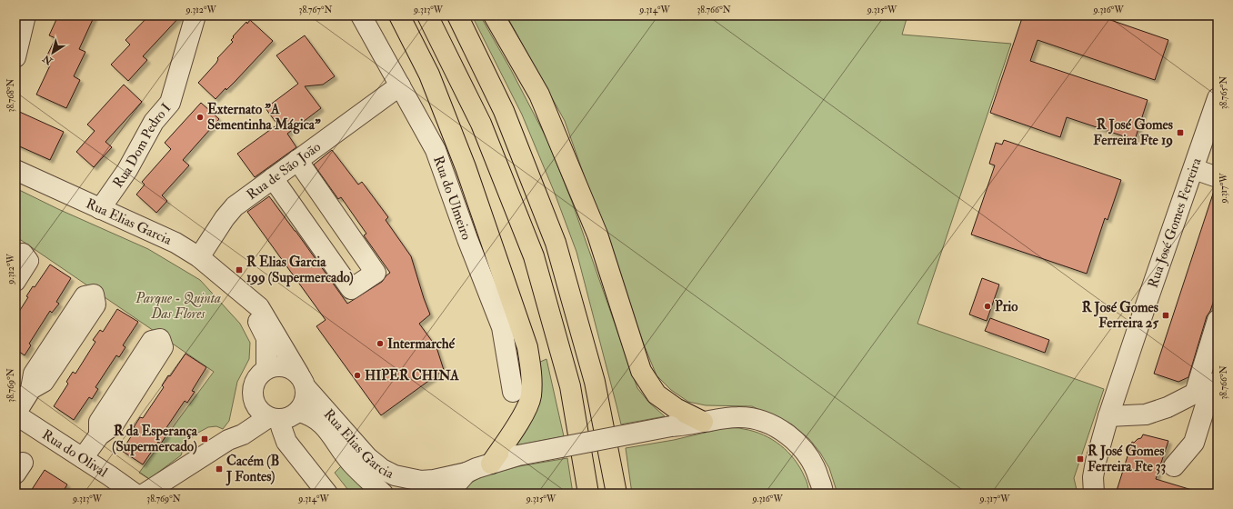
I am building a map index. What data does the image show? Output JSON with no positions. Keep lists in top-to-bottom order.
{
  "streets": {
    "street": [
      "Rua Dom Pedro I",
      "Rua de São João",
      "Rua do Ulmeiro",
      "Rua Elias Garcia",
      "Rua José Gomes Ferreira",
      "Rua do Olival"
    ]
  },
  "crossings": [
    ["Rua Dom Pedro I", "Rua Elias Garcia"],
    ["Rua de São João", "Rua do Ulmeiro"],
    ["Rua de São João", "Rua Elias Garcia"]
  ],
  "parks": ["Parque - Quinta Das Flores"],
  "places": {
    "other": [
      "Externato \"A Sementinha Mágica\"",
      "Prio",
      "Intermarché",
      "HIPER CHINA"
    ],
    "transit": [
      "R José Gomes Ferreira Fte 19",
      "R Elias Garcia 199 (Supermercado)",
      "R José Gomes Ferreira 25",
      "R da Esperança (Supermercado)",
      "R José Gomes Ferreira Fte 33",
      "Cacém (B J Fontes)"
    ]
  },
  "north": "bottom left",
  "coordinates": [
    "9.312°W",
    "38.767°N",
    "9.313°W",
    "9.314°W",
    "38.766°N",
    "9.315°W",
    "9.316°W",
    "38.765°N",
    "38.768°N",
    "9.317°W",
    "38.769°N"
  ]
}
